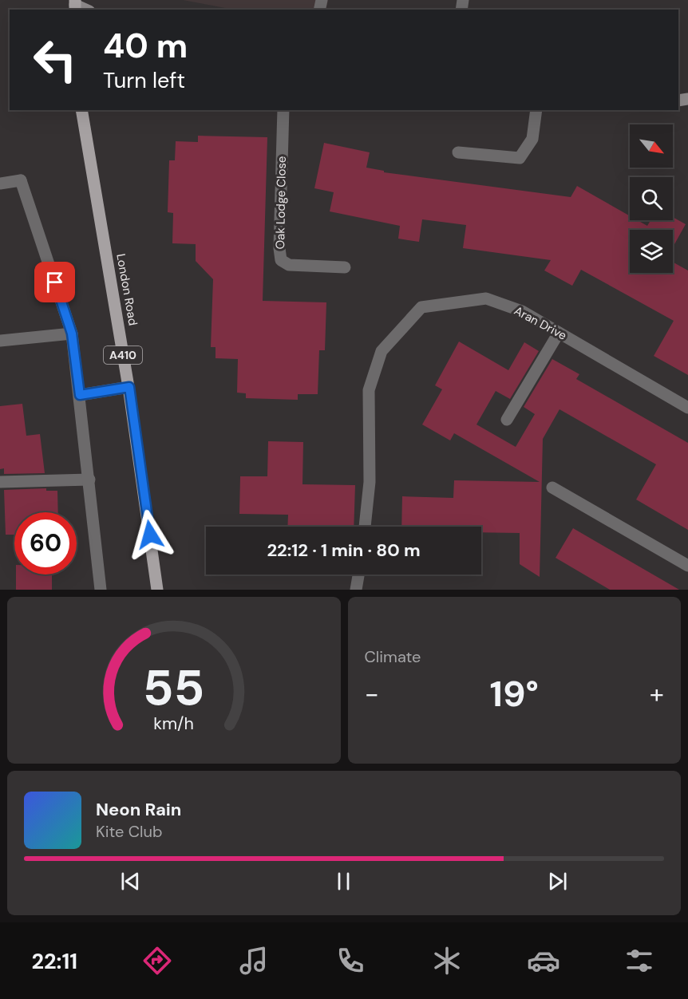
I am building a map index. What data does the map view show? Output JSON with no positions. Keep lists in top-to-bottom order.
{
  "streets": {
    "main road": ["London Road", "A410"],
    "street": ["Oak Lodge Close", "Aran Drive"]
  },
  "north": "bottom right",
  "page": {
    "turn": ["40 m", "Turn left"],
    "limit": "60",
    "trip": "22:12 · 1 min · 80 m",
    "tile": "Climate",
    "heat": ["−", "19°", "+"],
    "song": ["Neon Rain", "Kite Club"],
    "tabs": "22:11",
    "gauge": ["55", "km/h"]
  }
}
